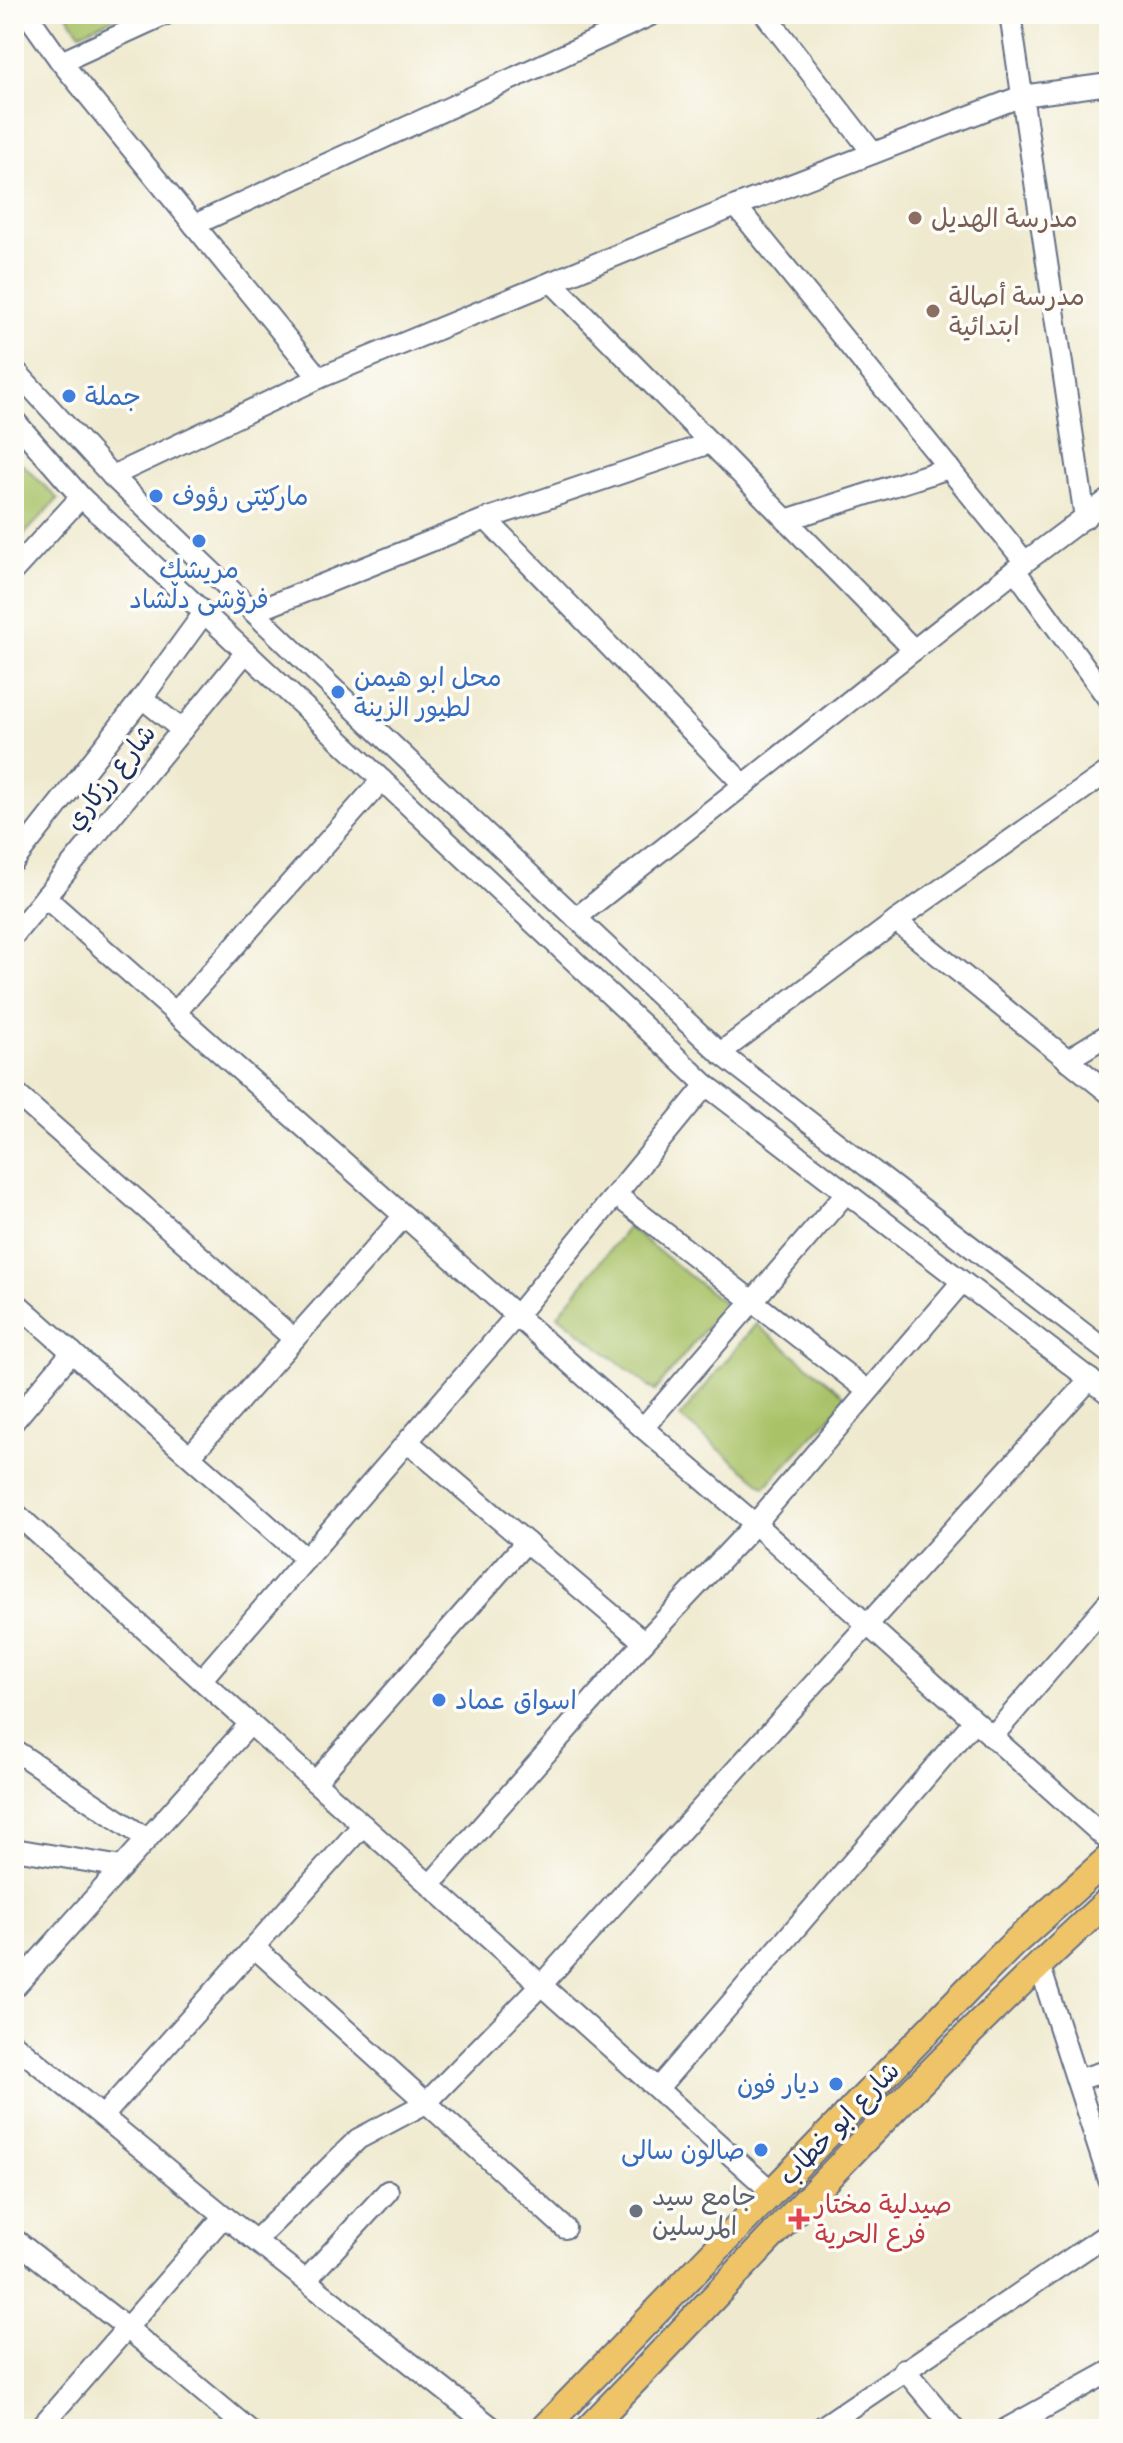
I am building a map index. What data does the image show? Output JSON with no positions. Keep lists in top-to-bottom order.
{
  "streets": {
    "main road": ["شارع ابو خطاب"],
    "street": ["شارع رزكاري"]
  },
  "places": {
    "other": [
      "مدرسة الهديل",
      "مدرسة أصالة ابتدائية",
      "جملة",
      "ماركێتى رؤوف",
      "مريشك فرۆشى دڵشاد",
      "محل ابو هيمن لطيور الزينة",
      "اسواق عماد",
      "ديار فون",
      "صالون سالى",
      "جامع سيد المرسلين"
    ],
    "health": ["صيدلية مختار فرع الحرية"]
  }
}
